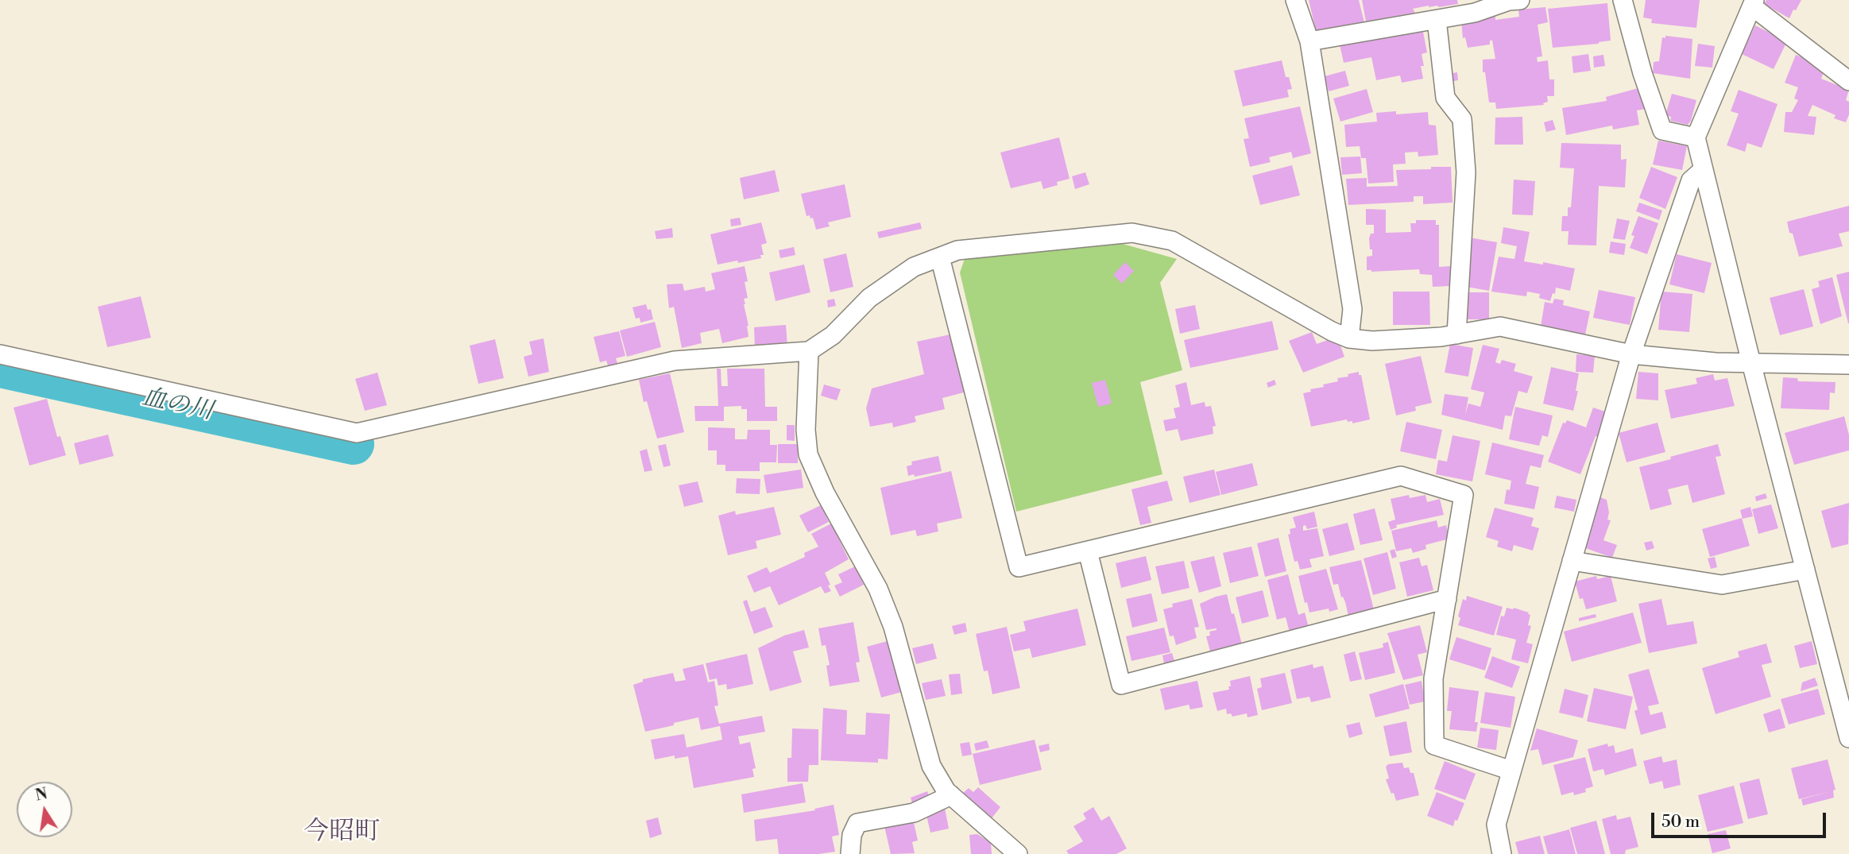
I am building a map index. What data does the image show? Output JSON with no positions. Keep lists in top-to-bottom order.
{
  "districts": ["今昭町"],
  "water": ["血の川"],
  "scale_bar": "50 m",
  "north": "top"
}
